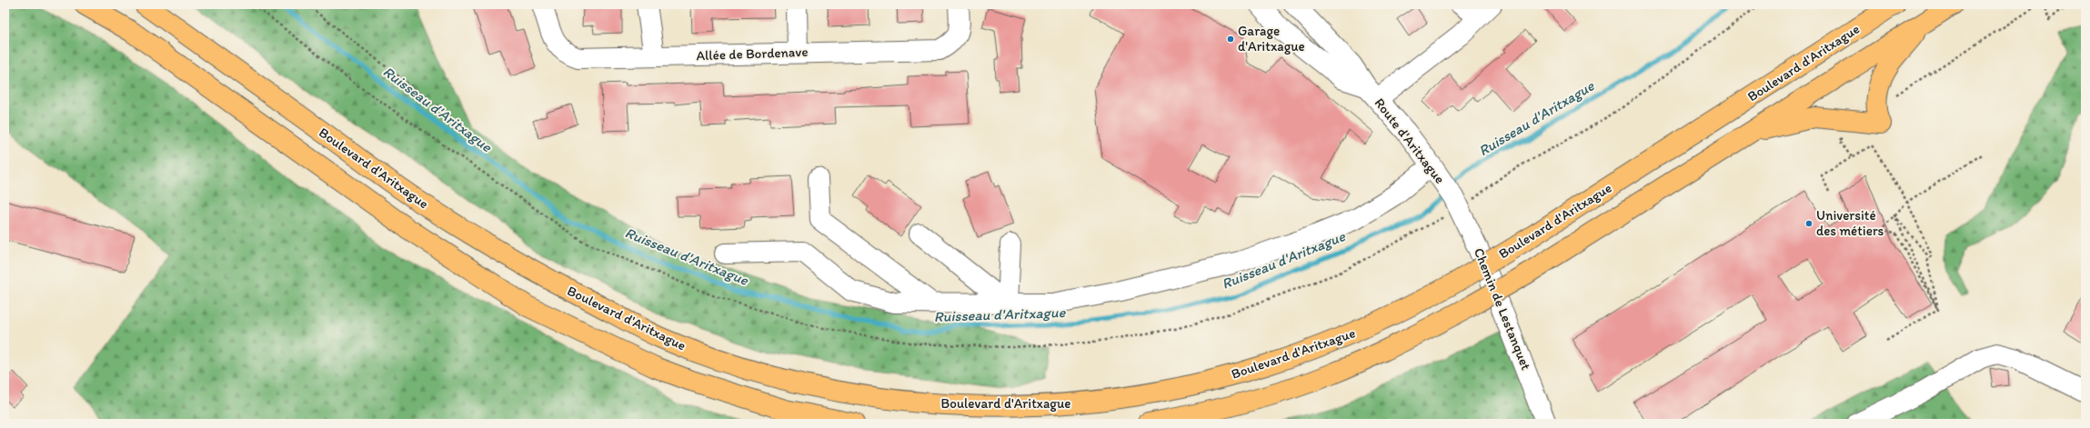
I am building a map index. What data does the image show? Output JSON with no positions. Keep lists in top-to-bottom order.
{
  "streets": {
    "main road": ["Boulevard d'Aritxague"],
    "street": ["Allée de Bordenave", "Route d'Aritxague", "Chemin de Lestanquet"]
  },
  "crossings": [
    ["Route d'Aritxague", "Chemin de Lestanquet"]
  ],
  "water": ["Ruisseau d'Aritxague"],
  "places": ["Garage d'Aritxague", "Université des métiers"]
}
